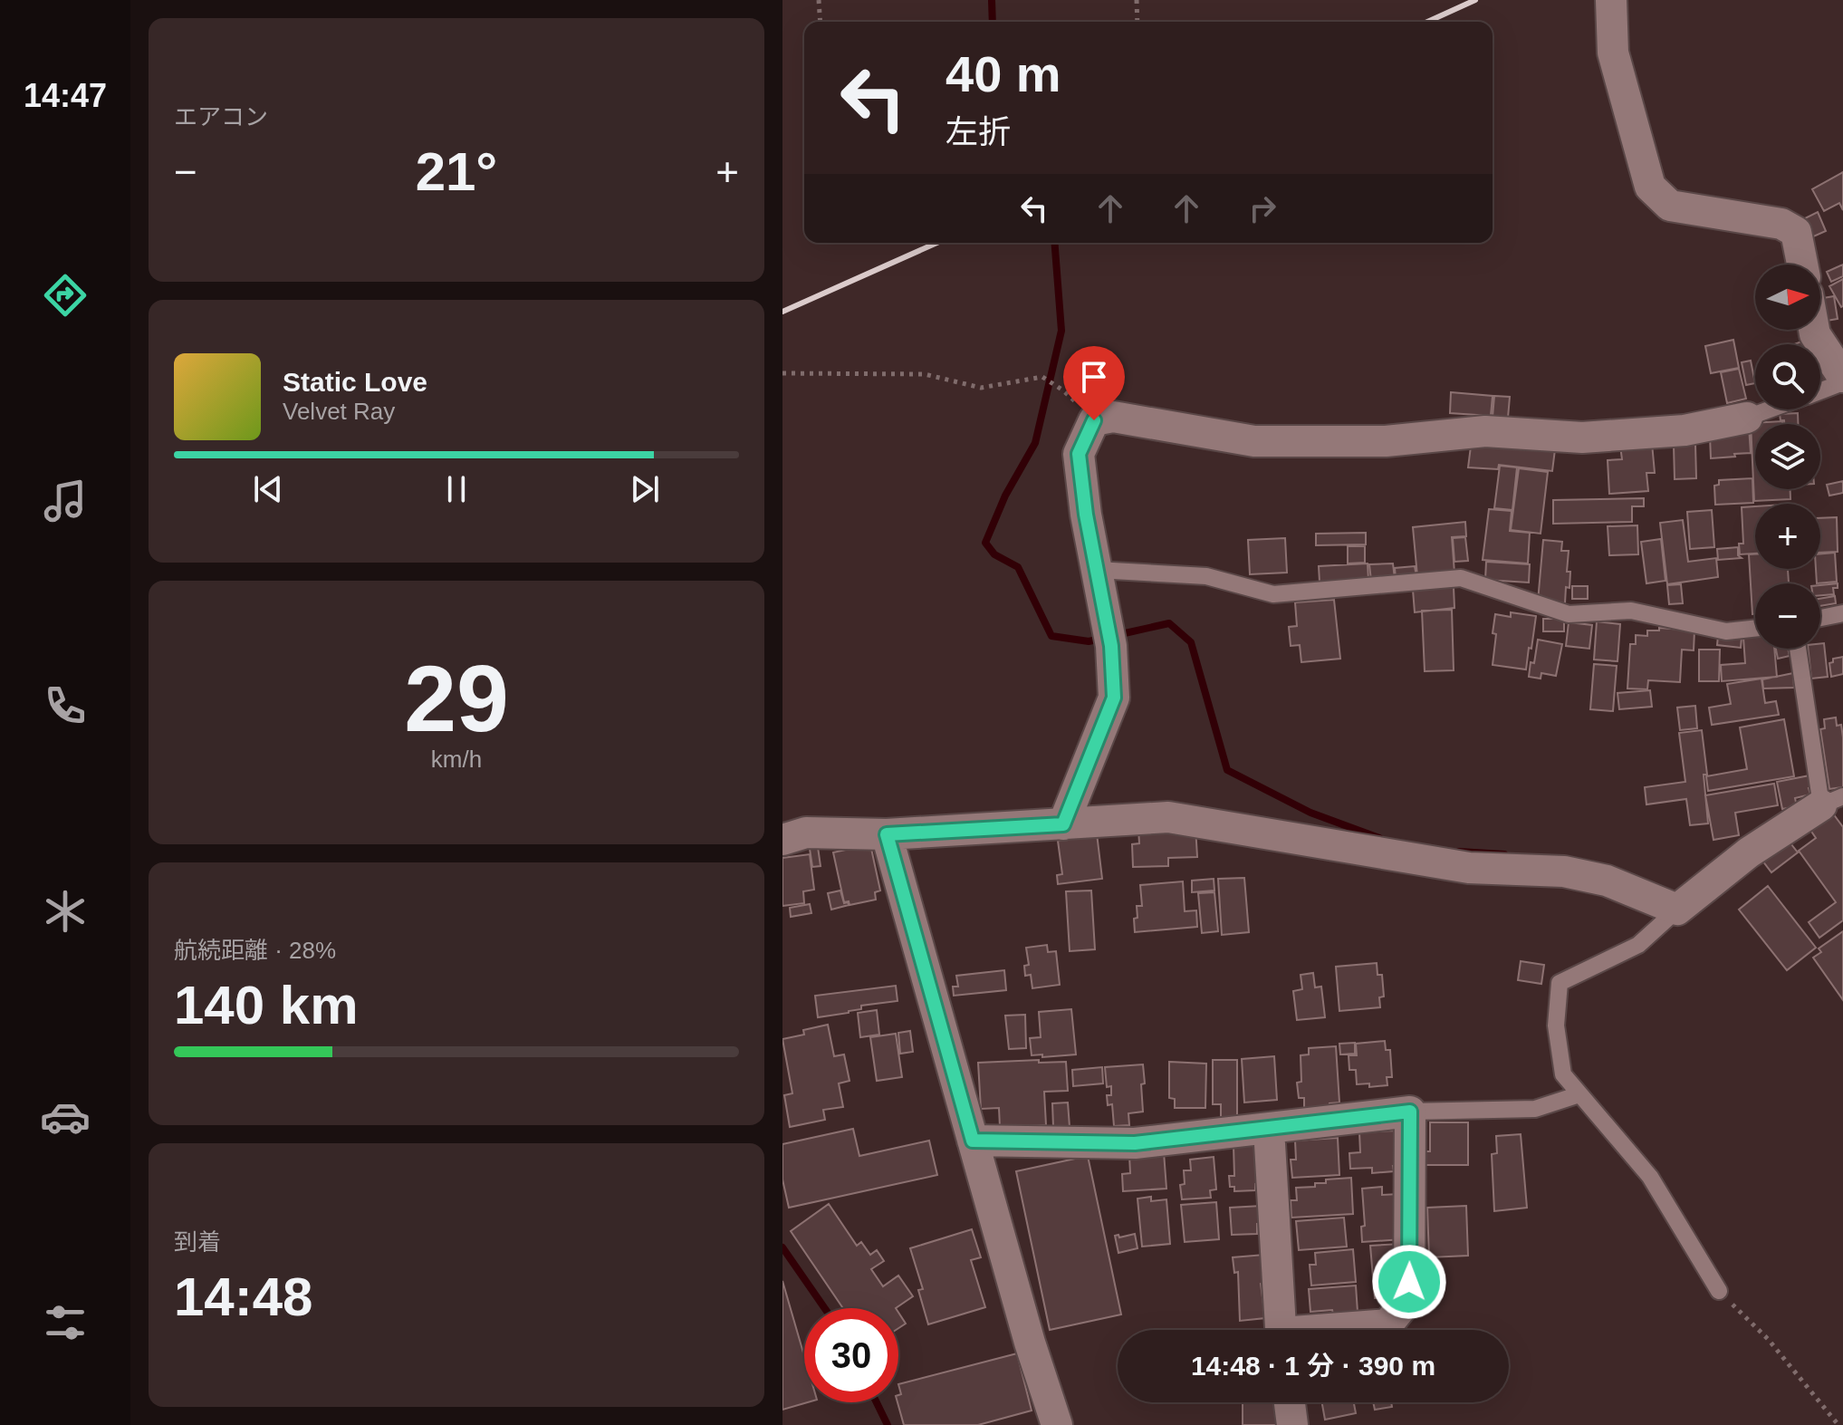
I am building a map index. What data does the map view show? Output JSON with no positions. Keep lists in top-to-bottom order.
{
  "north": "right",
  "page": {
    "tabs": "14:47",
    "tile": [
      "エアコン",
      ["29", "km/h"],
      ["航続距離 · 28%", "140 km"],
      ["到着", "14:48"]
    ],
    "turn": ["40 m", "左折"],
    "heat": ["−", "21°", "+"],
    "map_buttons": ["+", "−"],
    "song": ["Static Love", "Velvet Ray"],
    "limit": "30",
    "trip": "14:48 · 1 分 · 390 m"
  }
}
